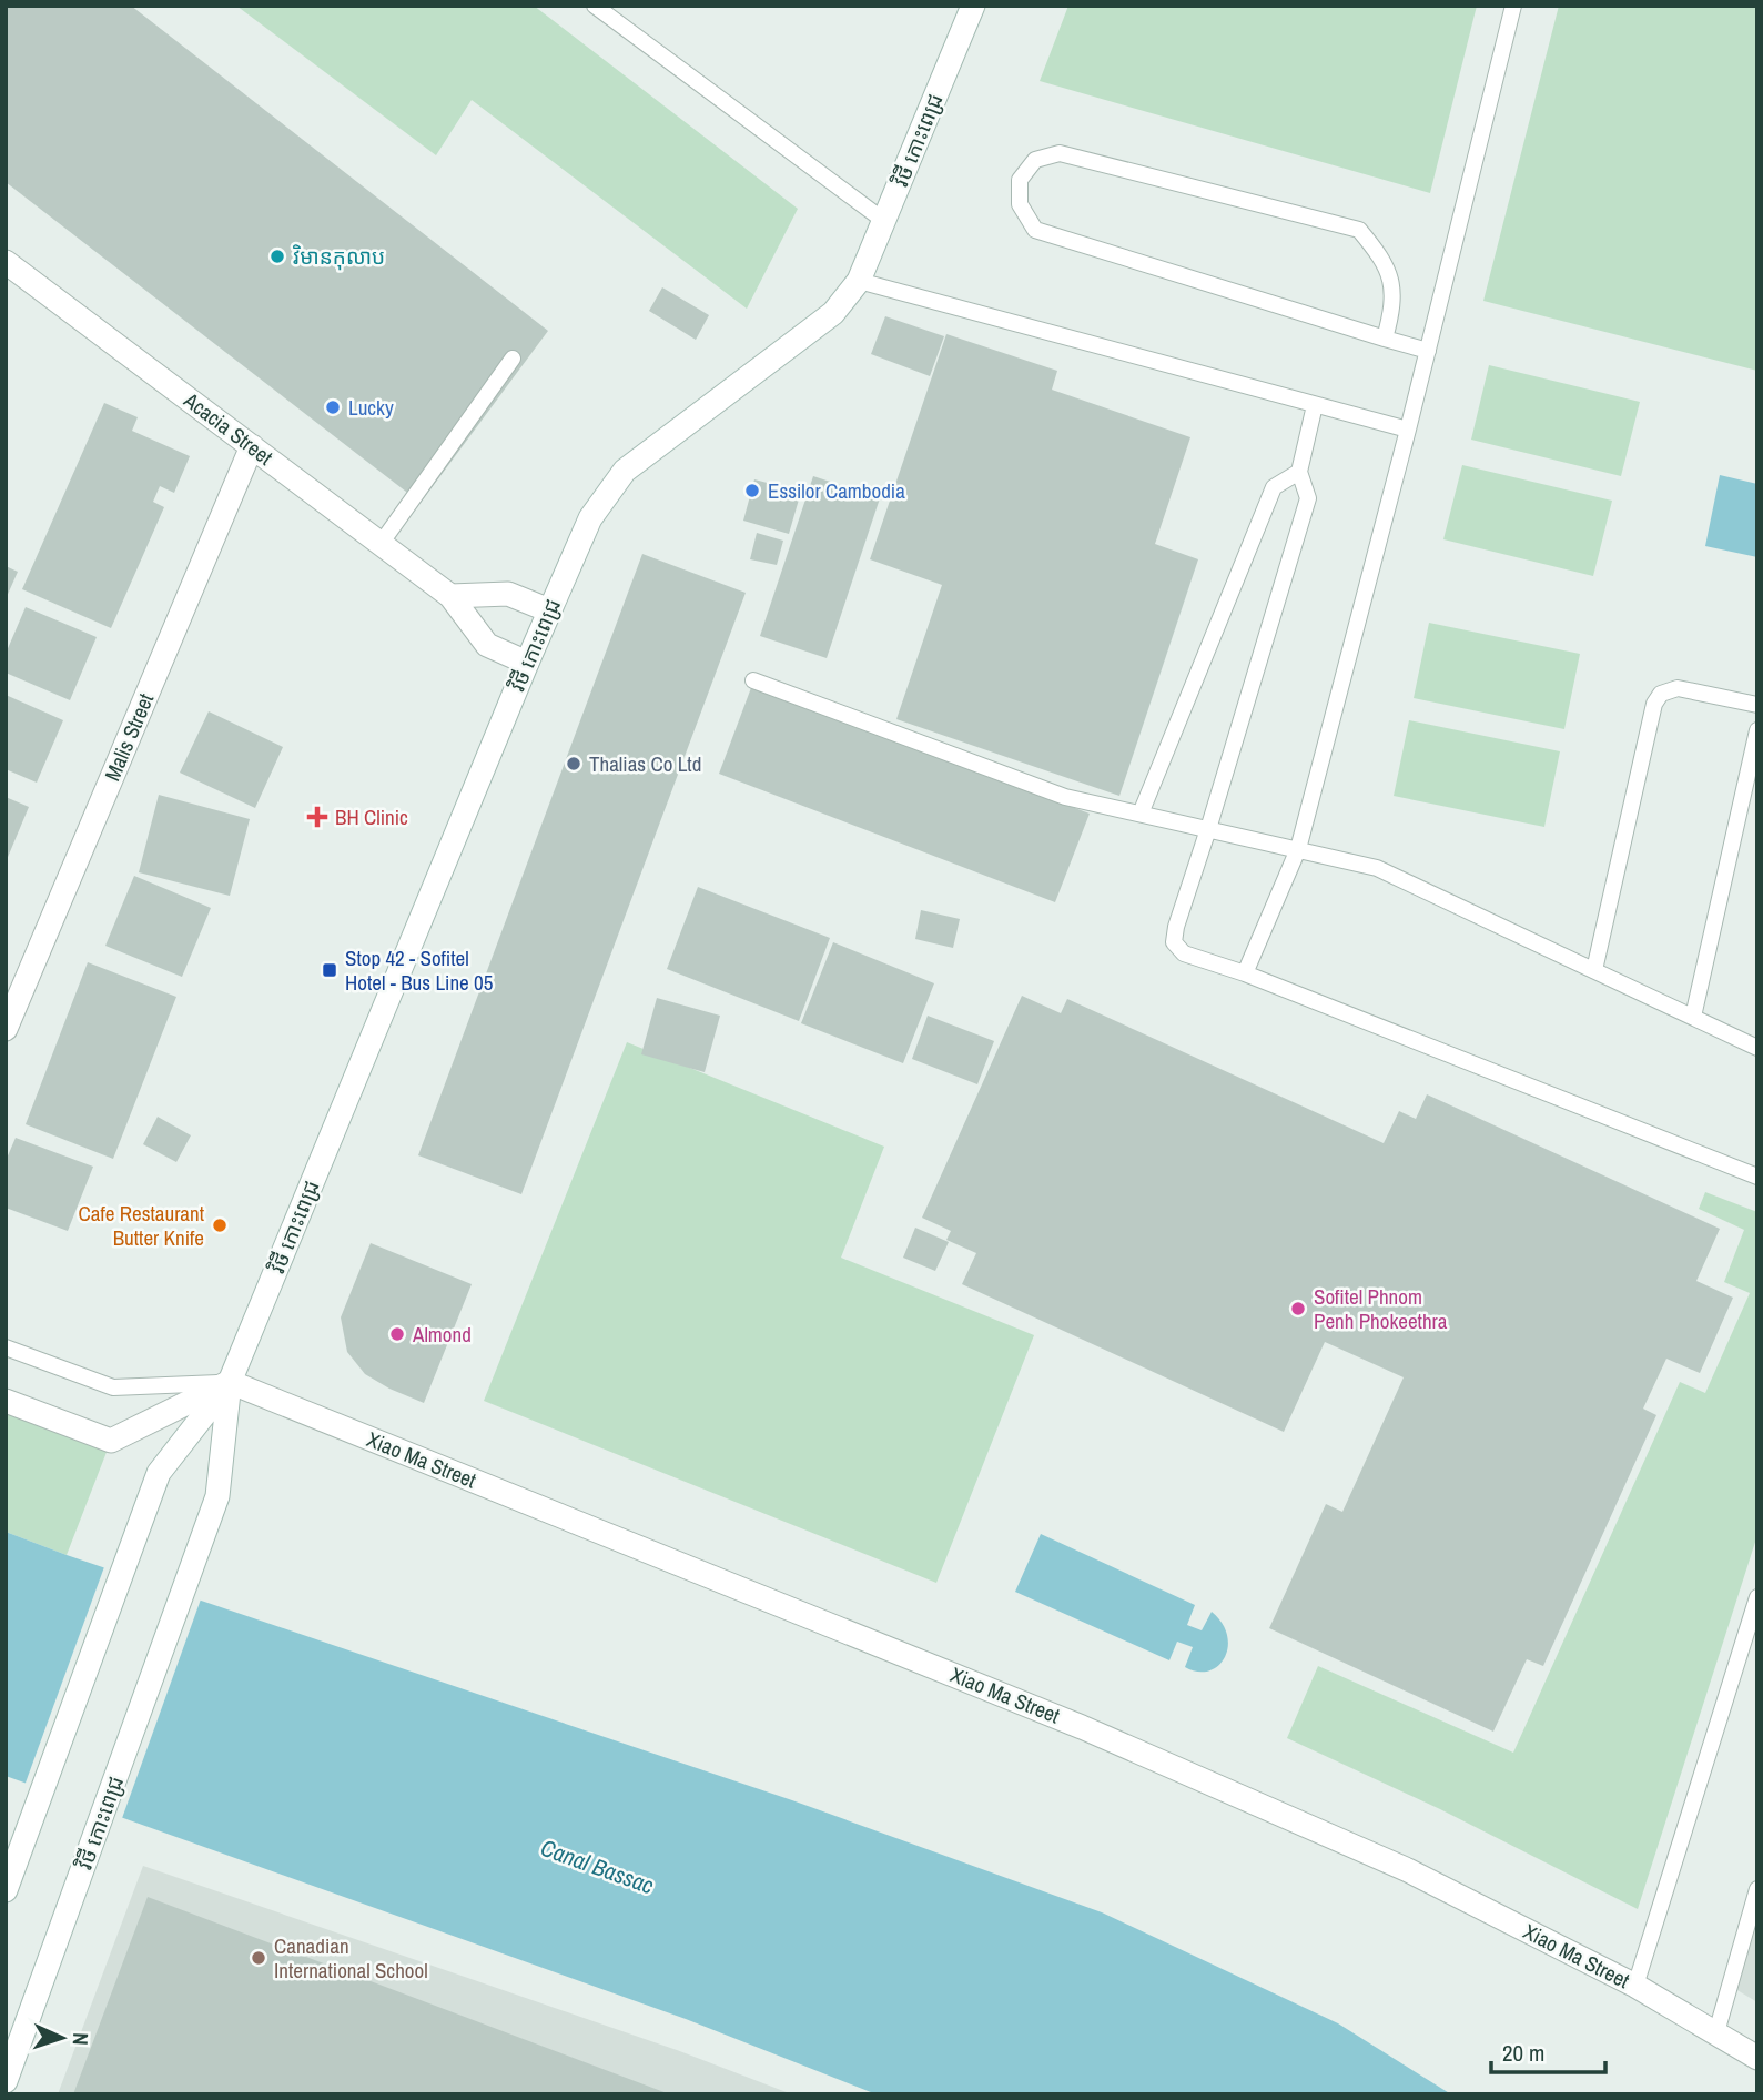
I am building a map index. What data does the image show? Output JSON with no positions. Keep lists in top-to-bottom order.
{
  "streets": {
    "street": [
      "វិថី កោះពេជ្រ",
      "Acacia Street",
      "Malis Street",
      "Xiao Ma Street"
    ]
  },
  "crossings": [
    ["វិថី កោះពេជ្រ", "Acacia Street"],
    ["វិថី កោះពេជ្រ", "Xiao Ma Street"],
    ["Acacia Street", "Malis Street"]
  ],
  "water": ["Canal Bassac"],
  "places": {
    "other": [
      "វិមានកុលាប",
      "Lucky",
      "Essilor Cambodia",
      "Thalias Co Ltd",
      "Cafe Restaurant Butter Knife",
      "Sofitel Phnom Penh Phokeethra",
      "Almond",
      "Canadian International School"
    ],
    "health": ["BH Clinic"],
    "transit": ["Stop 42 - Sofitel Hotel - Bus Line 05"]
  },
  "scale_bar": "20 m",
  "north": "right"
}
